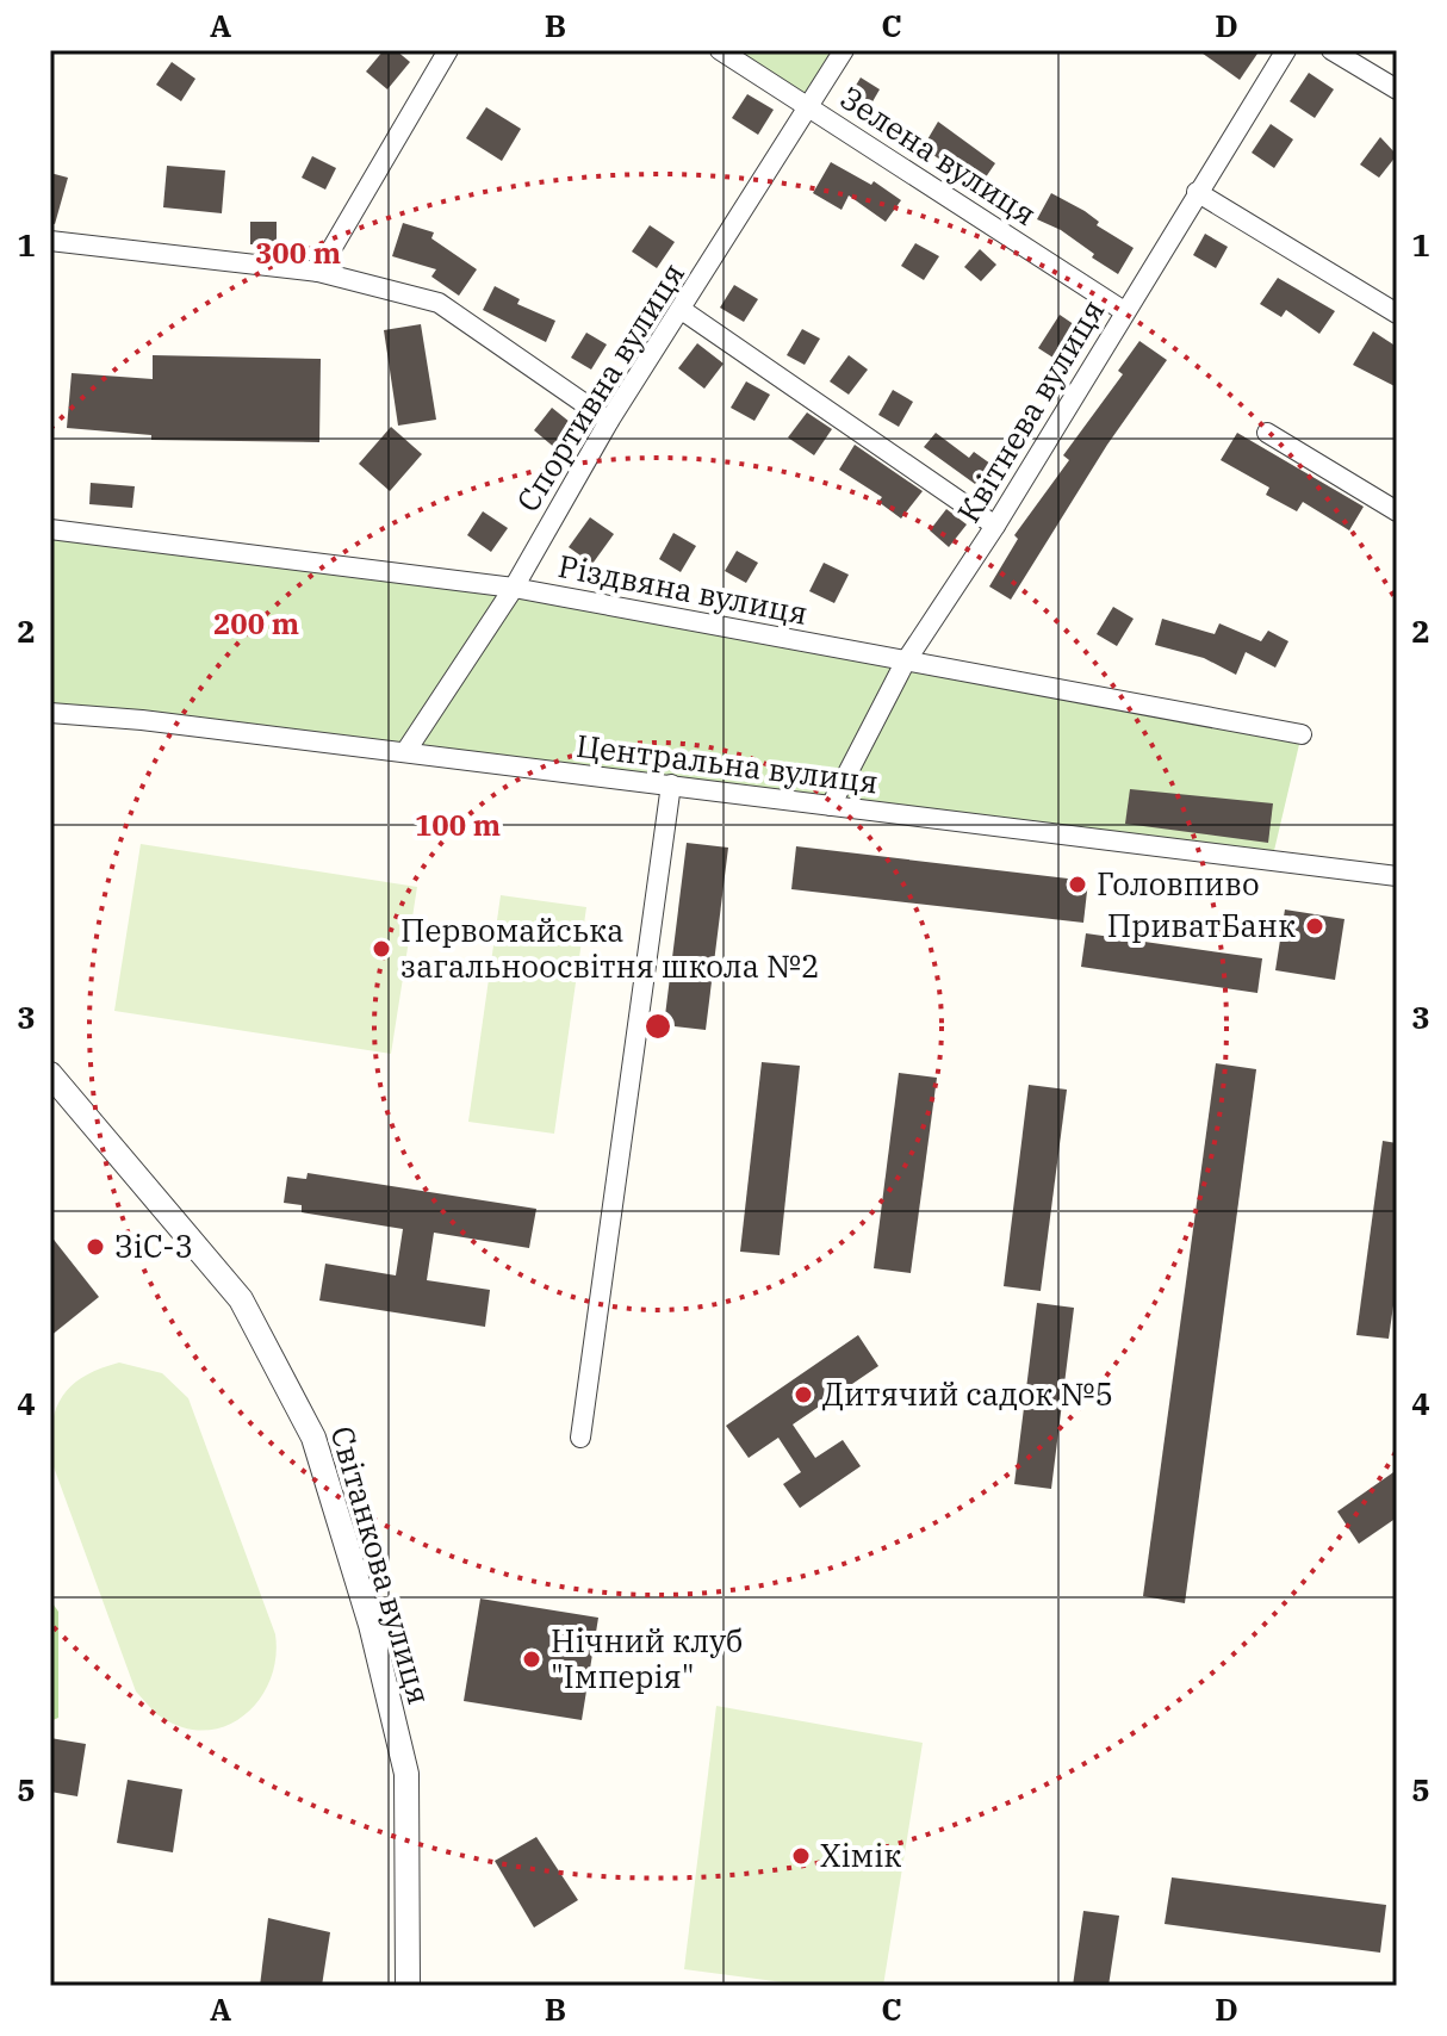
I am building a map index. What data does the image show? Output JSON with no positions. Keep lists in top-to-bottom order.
{
  "streets": {
    "street": [
      "Зелена вулиця",
      "Спортивна вулиця",
      "Квітнева вулиця",
      "Різдвяна вулиця",
      "Центральна вулиця",
      "Світанкова вулиця"
    ]
  },
  "crossings": [
    ["Зелена вулиця", "Спортивна вулиця"],
    ["Зелена вулиця", "Квітнева вулиця"],
    ["Спортивна вулиця", "Різдвяна вулиця"],
    ["Спортивна вулиця", "Центральна вулиця"],
    ["Квітнева вулиця", "Різдвяна вулиця"],
    ["Квітнева вулиця", "Центральна вулиця"]
  ],
  "places": [
    "Головпиво",
    "ПриватБанк",
    "Первомайська загальноосвітня школа №2",
    "ЗіС-3",
    "Дитячий садок №5",
    "Нічний клуб \"Імперія\"",
    "Хімік"
  ],
  "grid": {
    "columns": [
      "A",
      "B",
      "C",
      "D"
    ],
    "rows": [
      "1",
      "2",
      "3",
      "4",
      "5"
    ]
  },
  "rings": ["300 m", "200 m", "100 m"]
}
